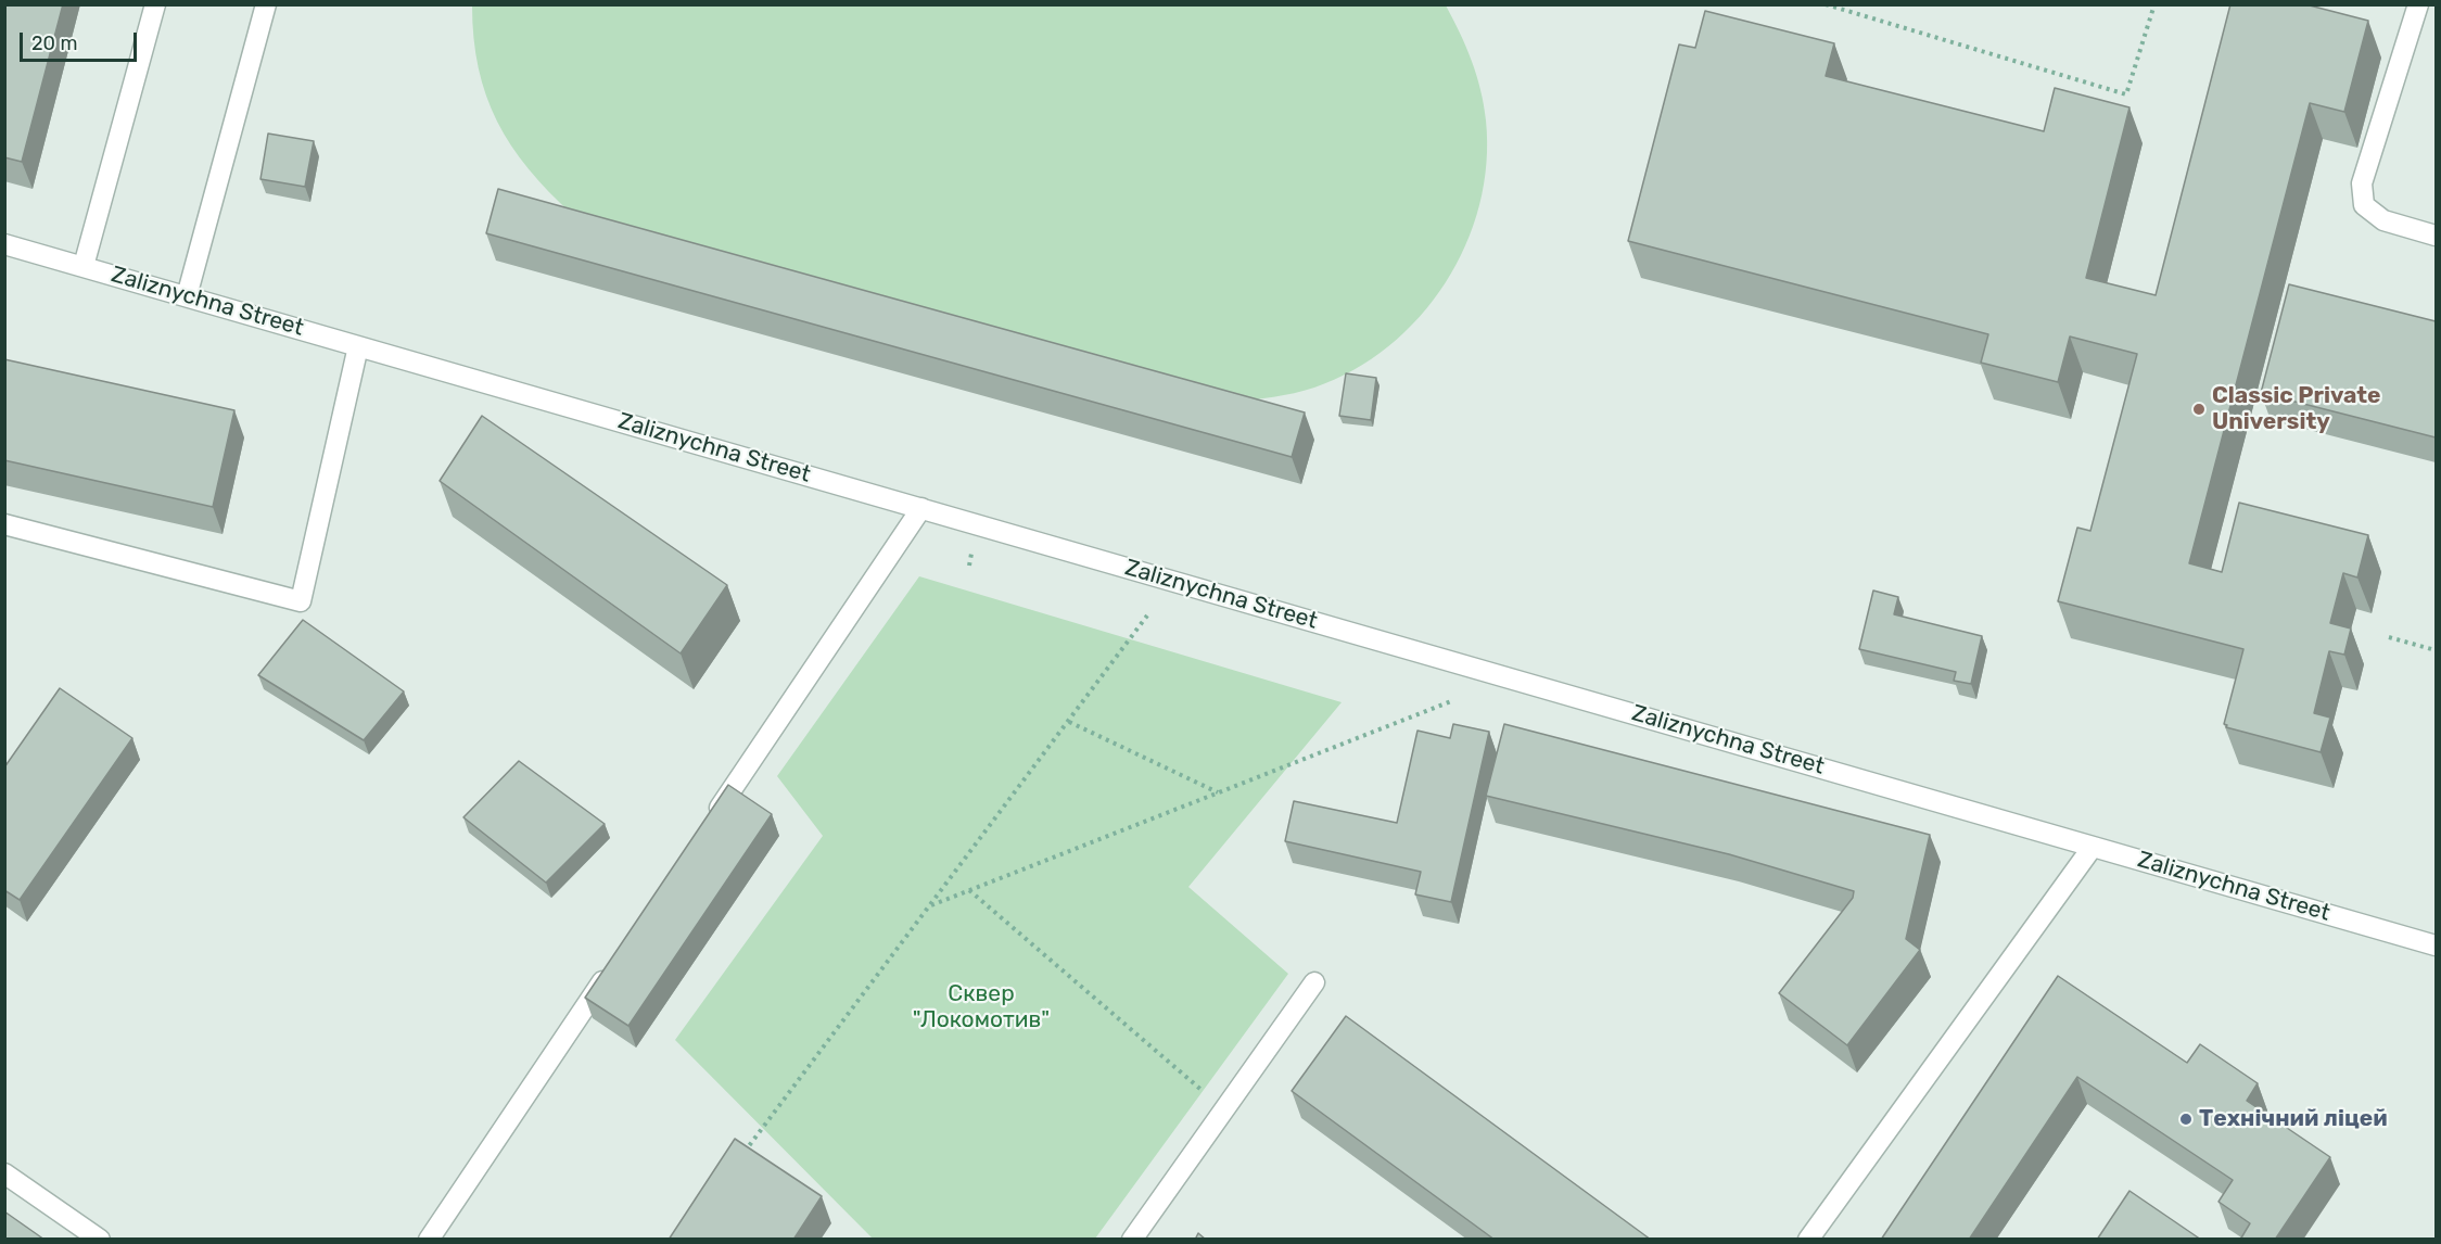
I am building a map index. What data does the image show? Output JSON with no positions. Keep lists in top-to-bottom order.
{
  "streets": {
    "street": ["Zaliznychna Street"]
  },
  "parks": ["Сквер \"Локомотив\""],
  "places": ["Classic Private University", "Технічний ліцей"],
  "scale_bar": "20 m"
}
